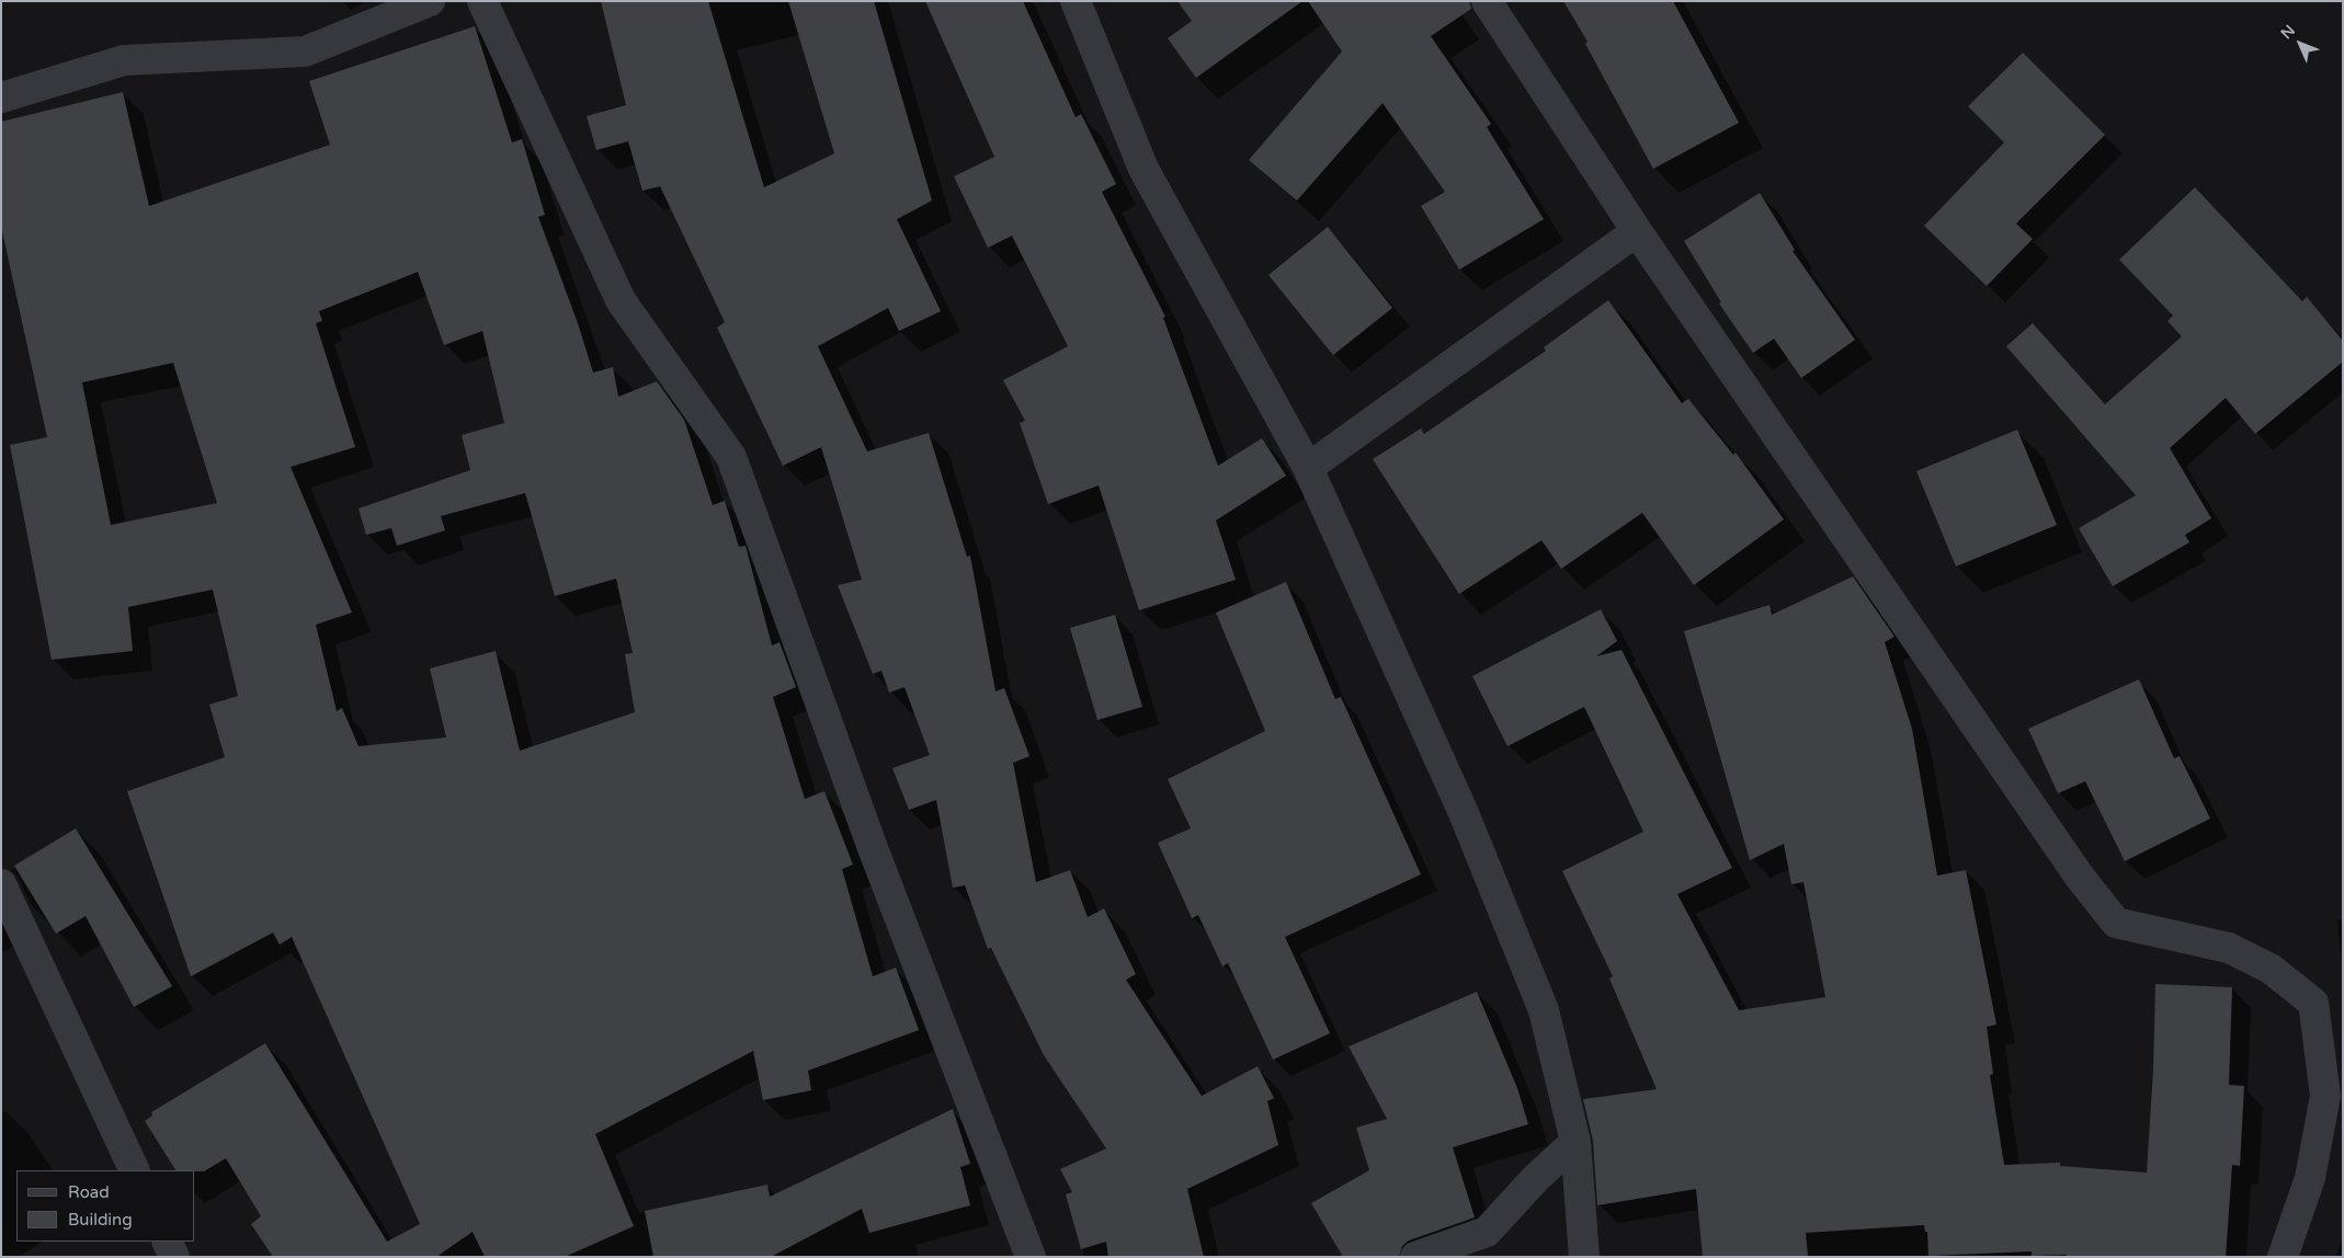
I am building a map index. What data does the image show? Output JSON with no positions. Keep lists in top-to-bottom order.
{
  "legend": ["Road", "Building"],
  "north": "top left"
}
